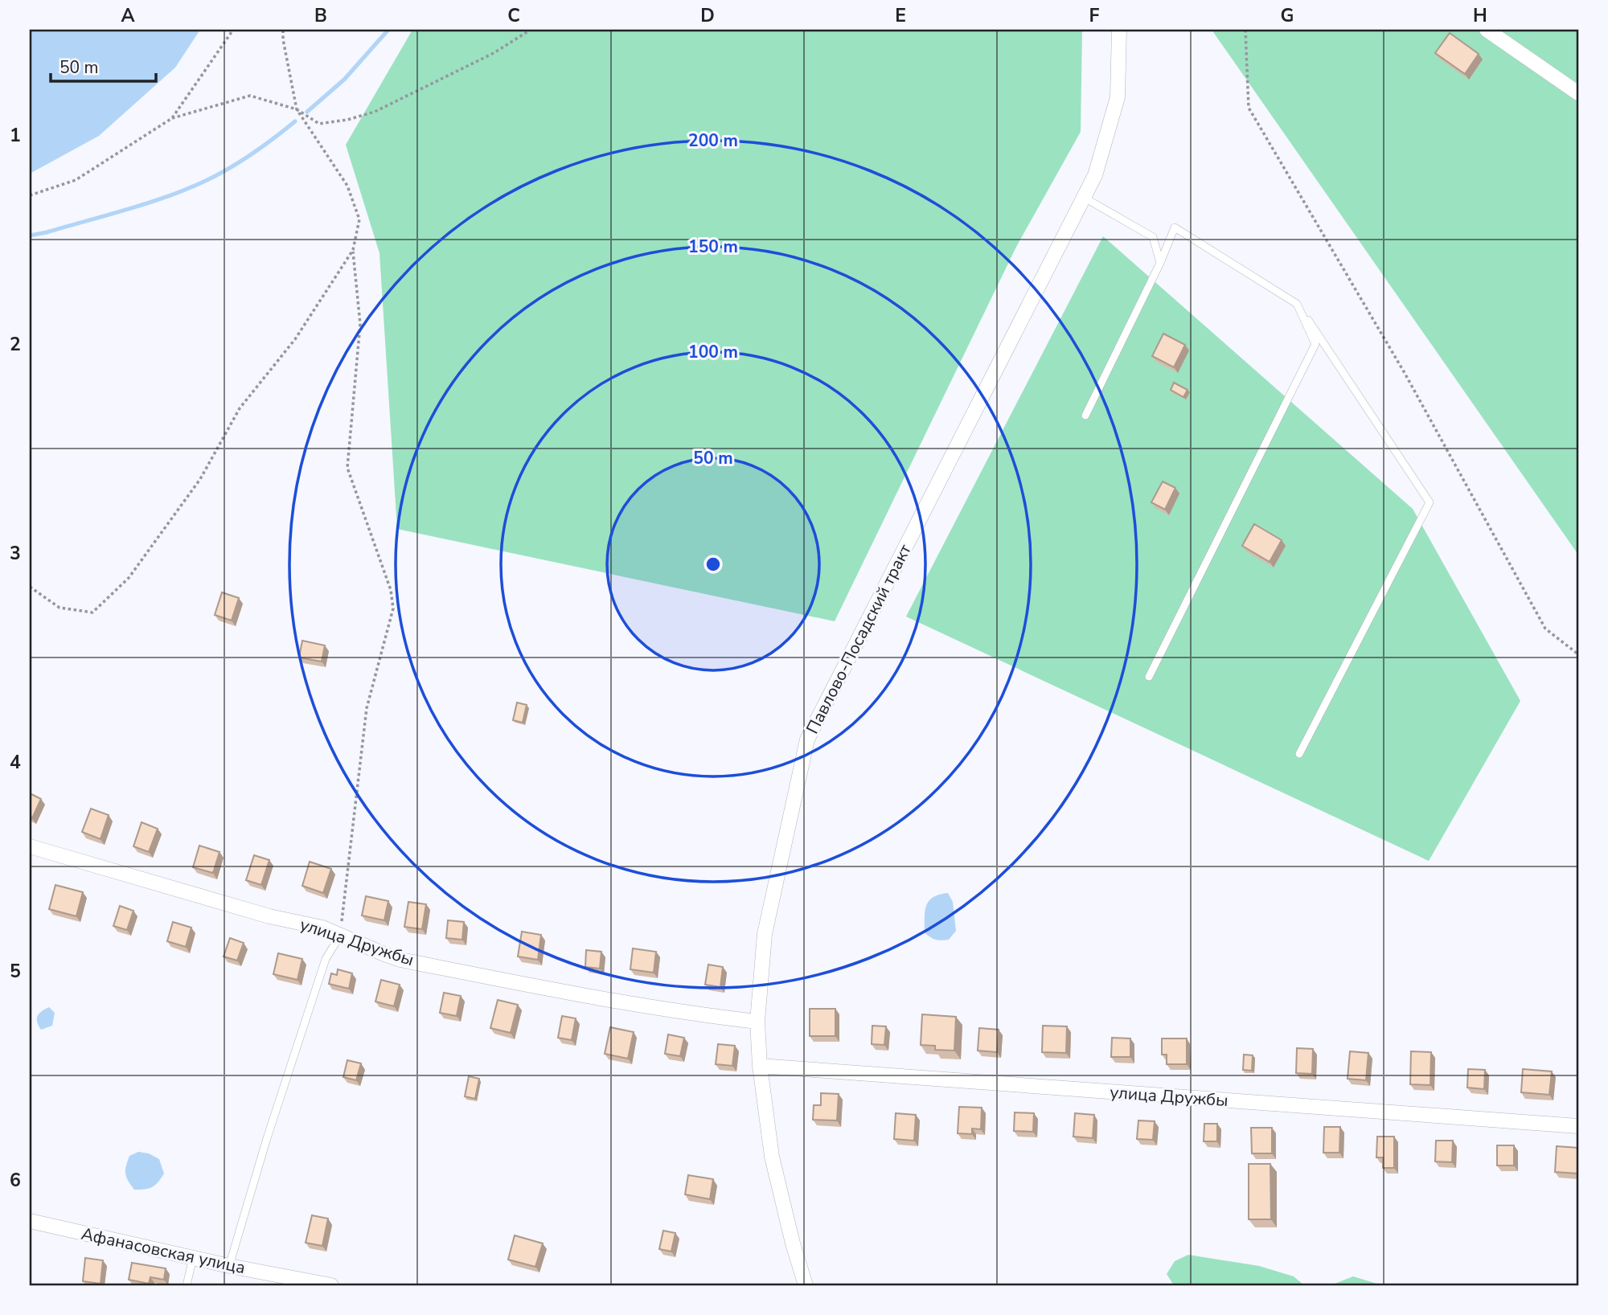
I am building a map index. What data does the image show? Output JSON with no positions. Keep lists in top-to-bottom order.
{
  "streets": {
    "street": ["Павлово-Посадский тракт", "улица Дружбы", "Афанасовская улица"]
  },
  "crossings": [
    ["Павлово-Посадский тракт", "улица Дружбы"]
  ],
  "scale_bar": "50 m",
  "grid": {
    "columns": [
      "A",
      "B",
      "C",
      "D",
      "E",
      "F",
      "G",
      "H"
    ],
    "rows": [
      "1",
      "2",
      "3",
      "4",
      "5",
      "6"
    ]
  },
  "rings": [
    "200 m",
    "150 m",
    "100 m",
    "50 m"
  ]
}
